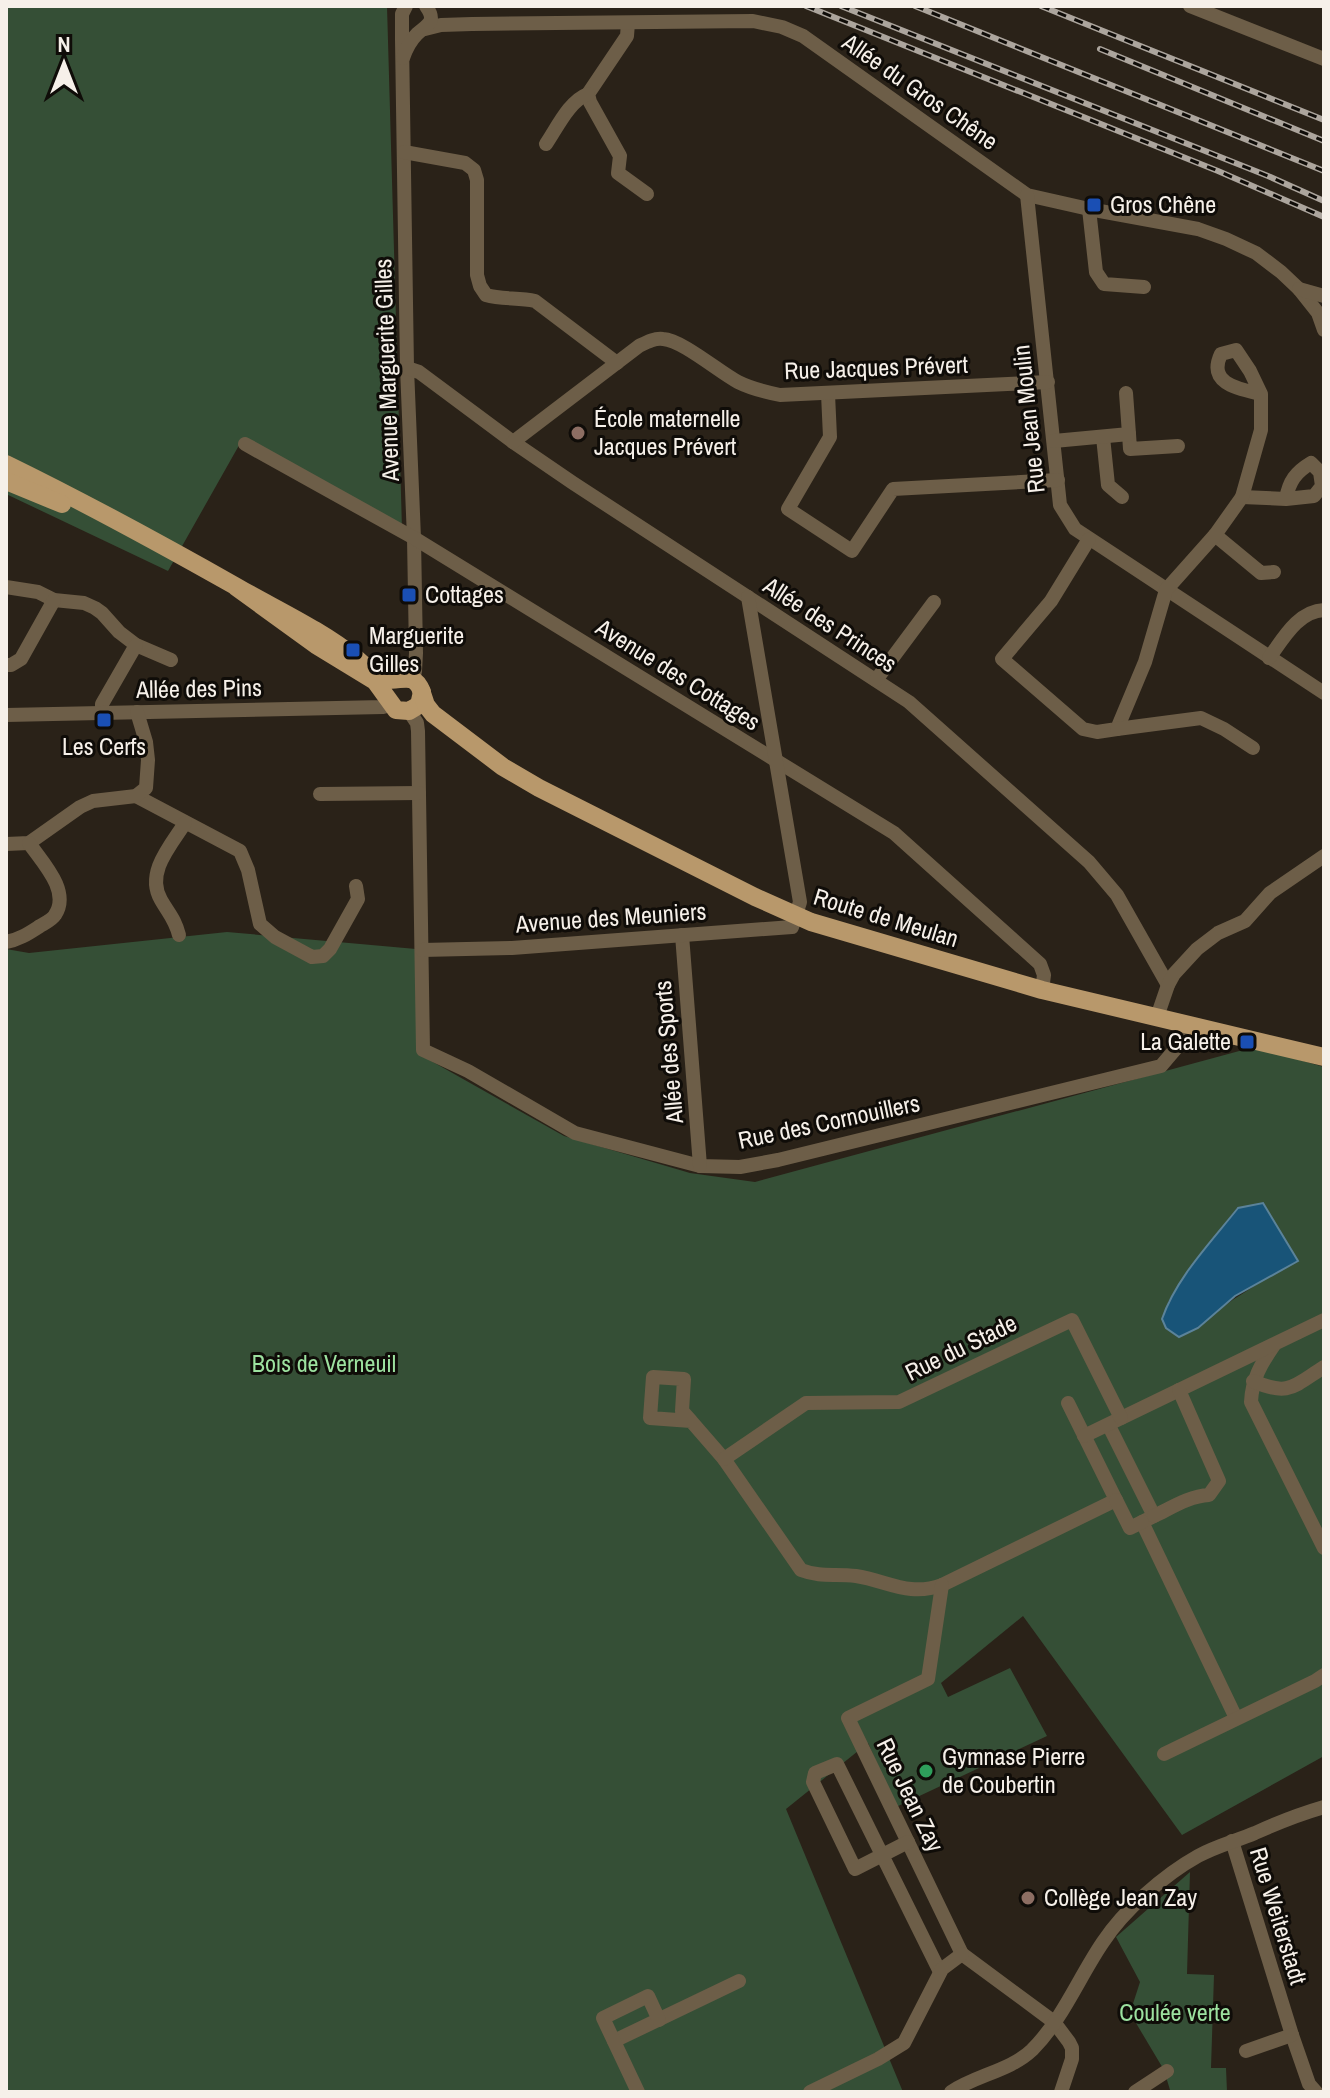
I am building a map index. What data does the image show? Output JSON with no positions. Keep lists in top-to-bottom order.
{
  "streets": {
    "main road": ["Route de Meulan"],
    "street": [
      "Allée du Gros Chêne",
      "Rue Jacques Prévert",
      "Avenue Marguerite Gilles",
      "Rue Jean Moulin",
      "Allée des Princes",
      "Avenue des Cottages",
      "Allée des Pins",
      "Avenue des Meuniers",
      "Allée des Sports",
      "Rue des Cornouillers",
      "Rue du Stade",
      "Rue Jean Zay",
      "Rue Weiterstadt"
    ]
  },
  "crossings": [
    ["Allée du Gros Chêne", "Rue Jean Moulin"],
    ["Rue Jacques Prévert", "Rue Jean Moulin"],
    ["Rue Jacques Prévert", "Allée des Princes"],
    ["Avenue Marguerite Gilles", "Allée des Princes"],
    ["Avenue Marguerite Gilles", "Avenue des Cottages"],
    ["Avenue des Cottages", "Route de Meulan"],
    ["Allée des Pins", "Route de Meulan"],
    ["Avenue des Meuniers", "Route de Meulan"],
    ["Avenue des Meuniers", "Allée des Sports"],
    ["Avenue des Meuniers", "Rue des Cornouillers"],
    ["Route de Meulan", "Rue des Cornouillers"],
    ["Allée des Sports", "Rue des Cornouillers"]
  ],
  "parks": ["Bois de Verneuil", "Coulée verte"],
  "places": {
    "transit": [
      "Gros Chêne",
      "Cottages",
      "Marguerite Gilles",
      "Les Cerfs",
      "La Galette"
    ],
    "other": ["École maternelle Jacques Prévert", "Gymnase Pierre de Coubertin", "Collège Jean Zay"]
  },
  "north": "top"
}
